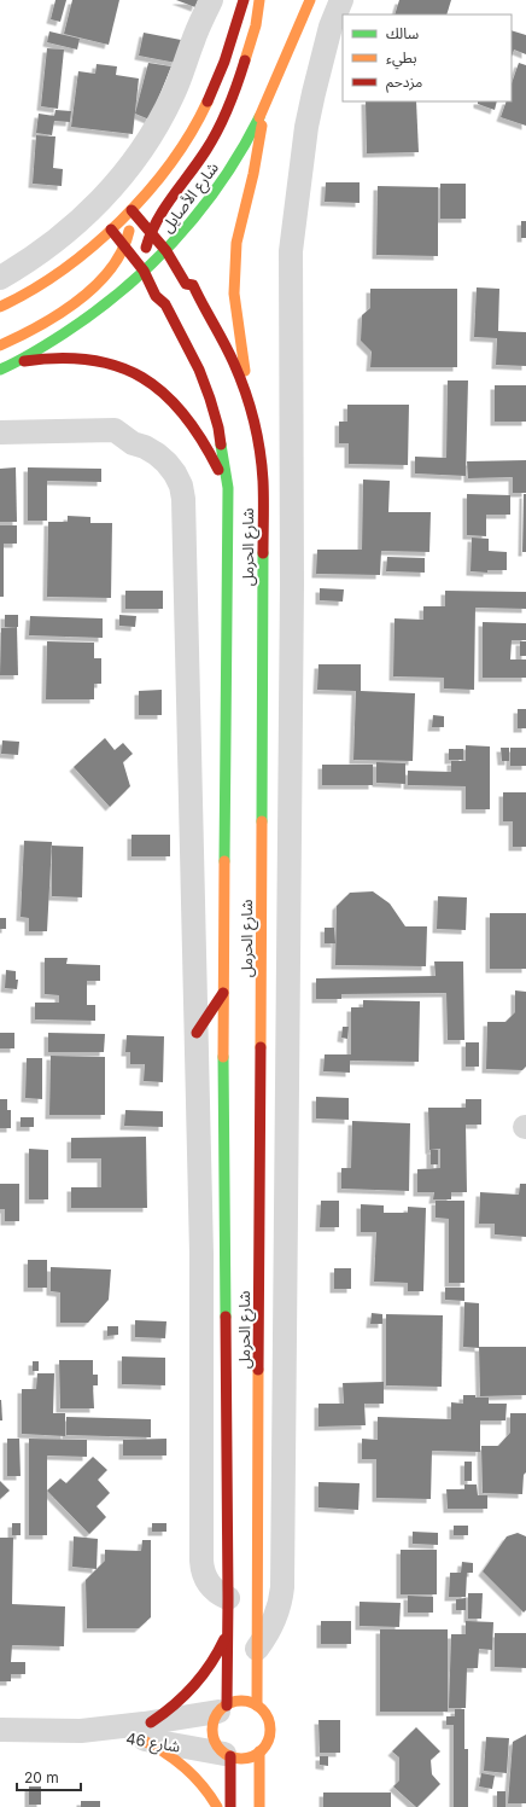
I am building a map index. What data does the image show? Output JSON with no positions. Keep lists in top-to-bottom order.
{
  "streets": {
    "street": ["شارع الأصايل", "شارع الحرمل", "شارع 46"]
  },
  "crossings": [
    ["شارع الأصايل", "شارع الحرمل"],
    ["شارع الحرمل", "شارع 46"]
  ],
  "legend": ["سالك", "بطيء", "مزدحم"],
  "scale_bar": "20 m"
}
